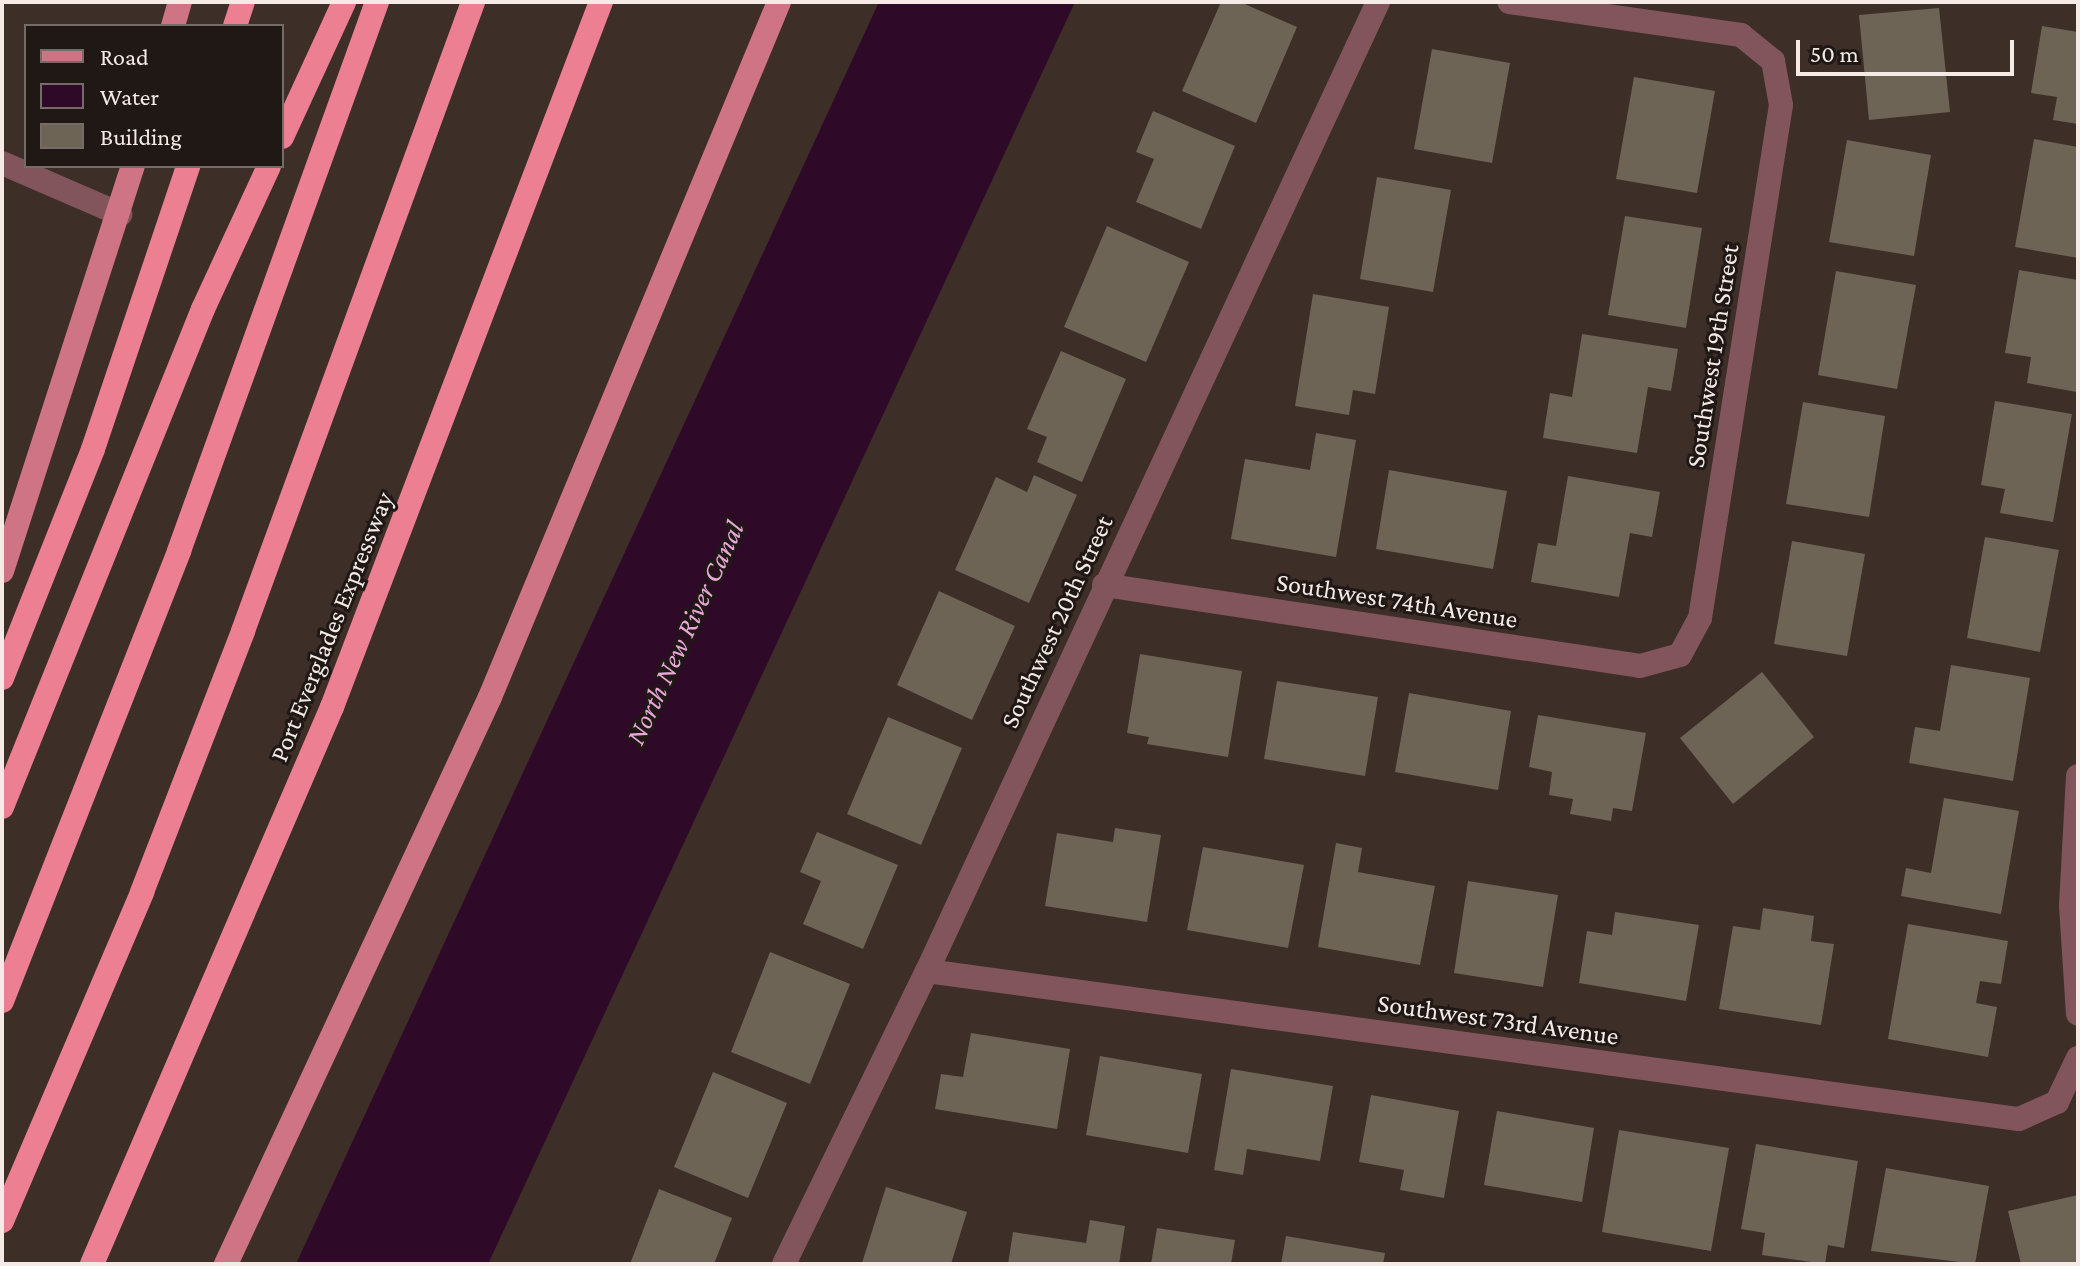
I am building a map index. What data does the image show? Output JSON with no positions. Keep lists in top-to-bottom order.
{
  "streets": {
    "highway": ["Port Everglades Expressway"],
    "street": [
      "Southwest 19th Street",
      "Southwest 74th Avenue",
      "Southwest 20th Street",
      "Southwest 73rd Avenue"
    ]
  },
  "crossings": [
    ["Southwest 19th Street", "Southwest 74th Avenue"],
    ["Southwest 74th Avenue", "Southwest 20th Street"],
    ["Southwest 20th Street", "Southwest 73rd Avenue"]
  ],
  "water": ["North New River Canal"],
  "legend": ["Road", "Water", "Building"],
  "scale_bar": "50 m"
}
